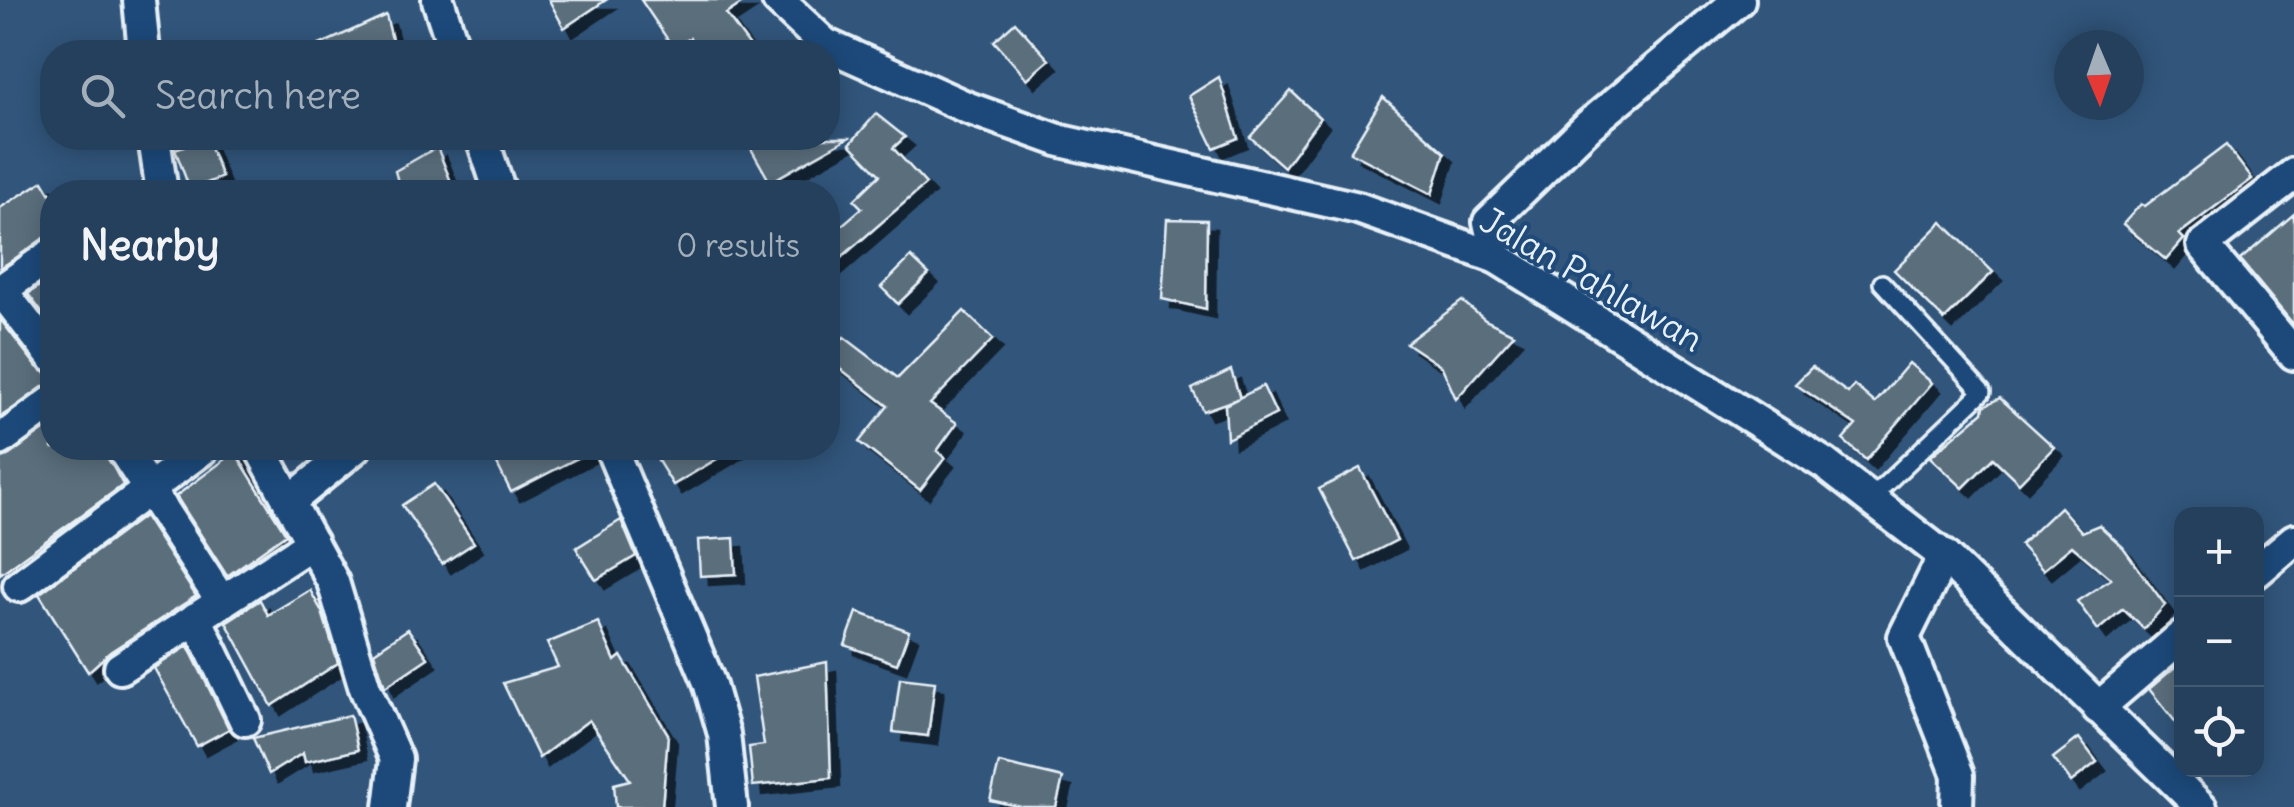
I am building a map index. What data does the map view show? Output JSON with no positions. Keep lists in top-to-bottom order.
{
  "streets": {
    "street": ["Jalan Pahlawan"]
  },
  "north": "bottom",
  "page": {
    "search": "Search here",
    "heading": ["Nearby", "0 results"],
    "map_buttons": ["+", "−"]
  }
}
